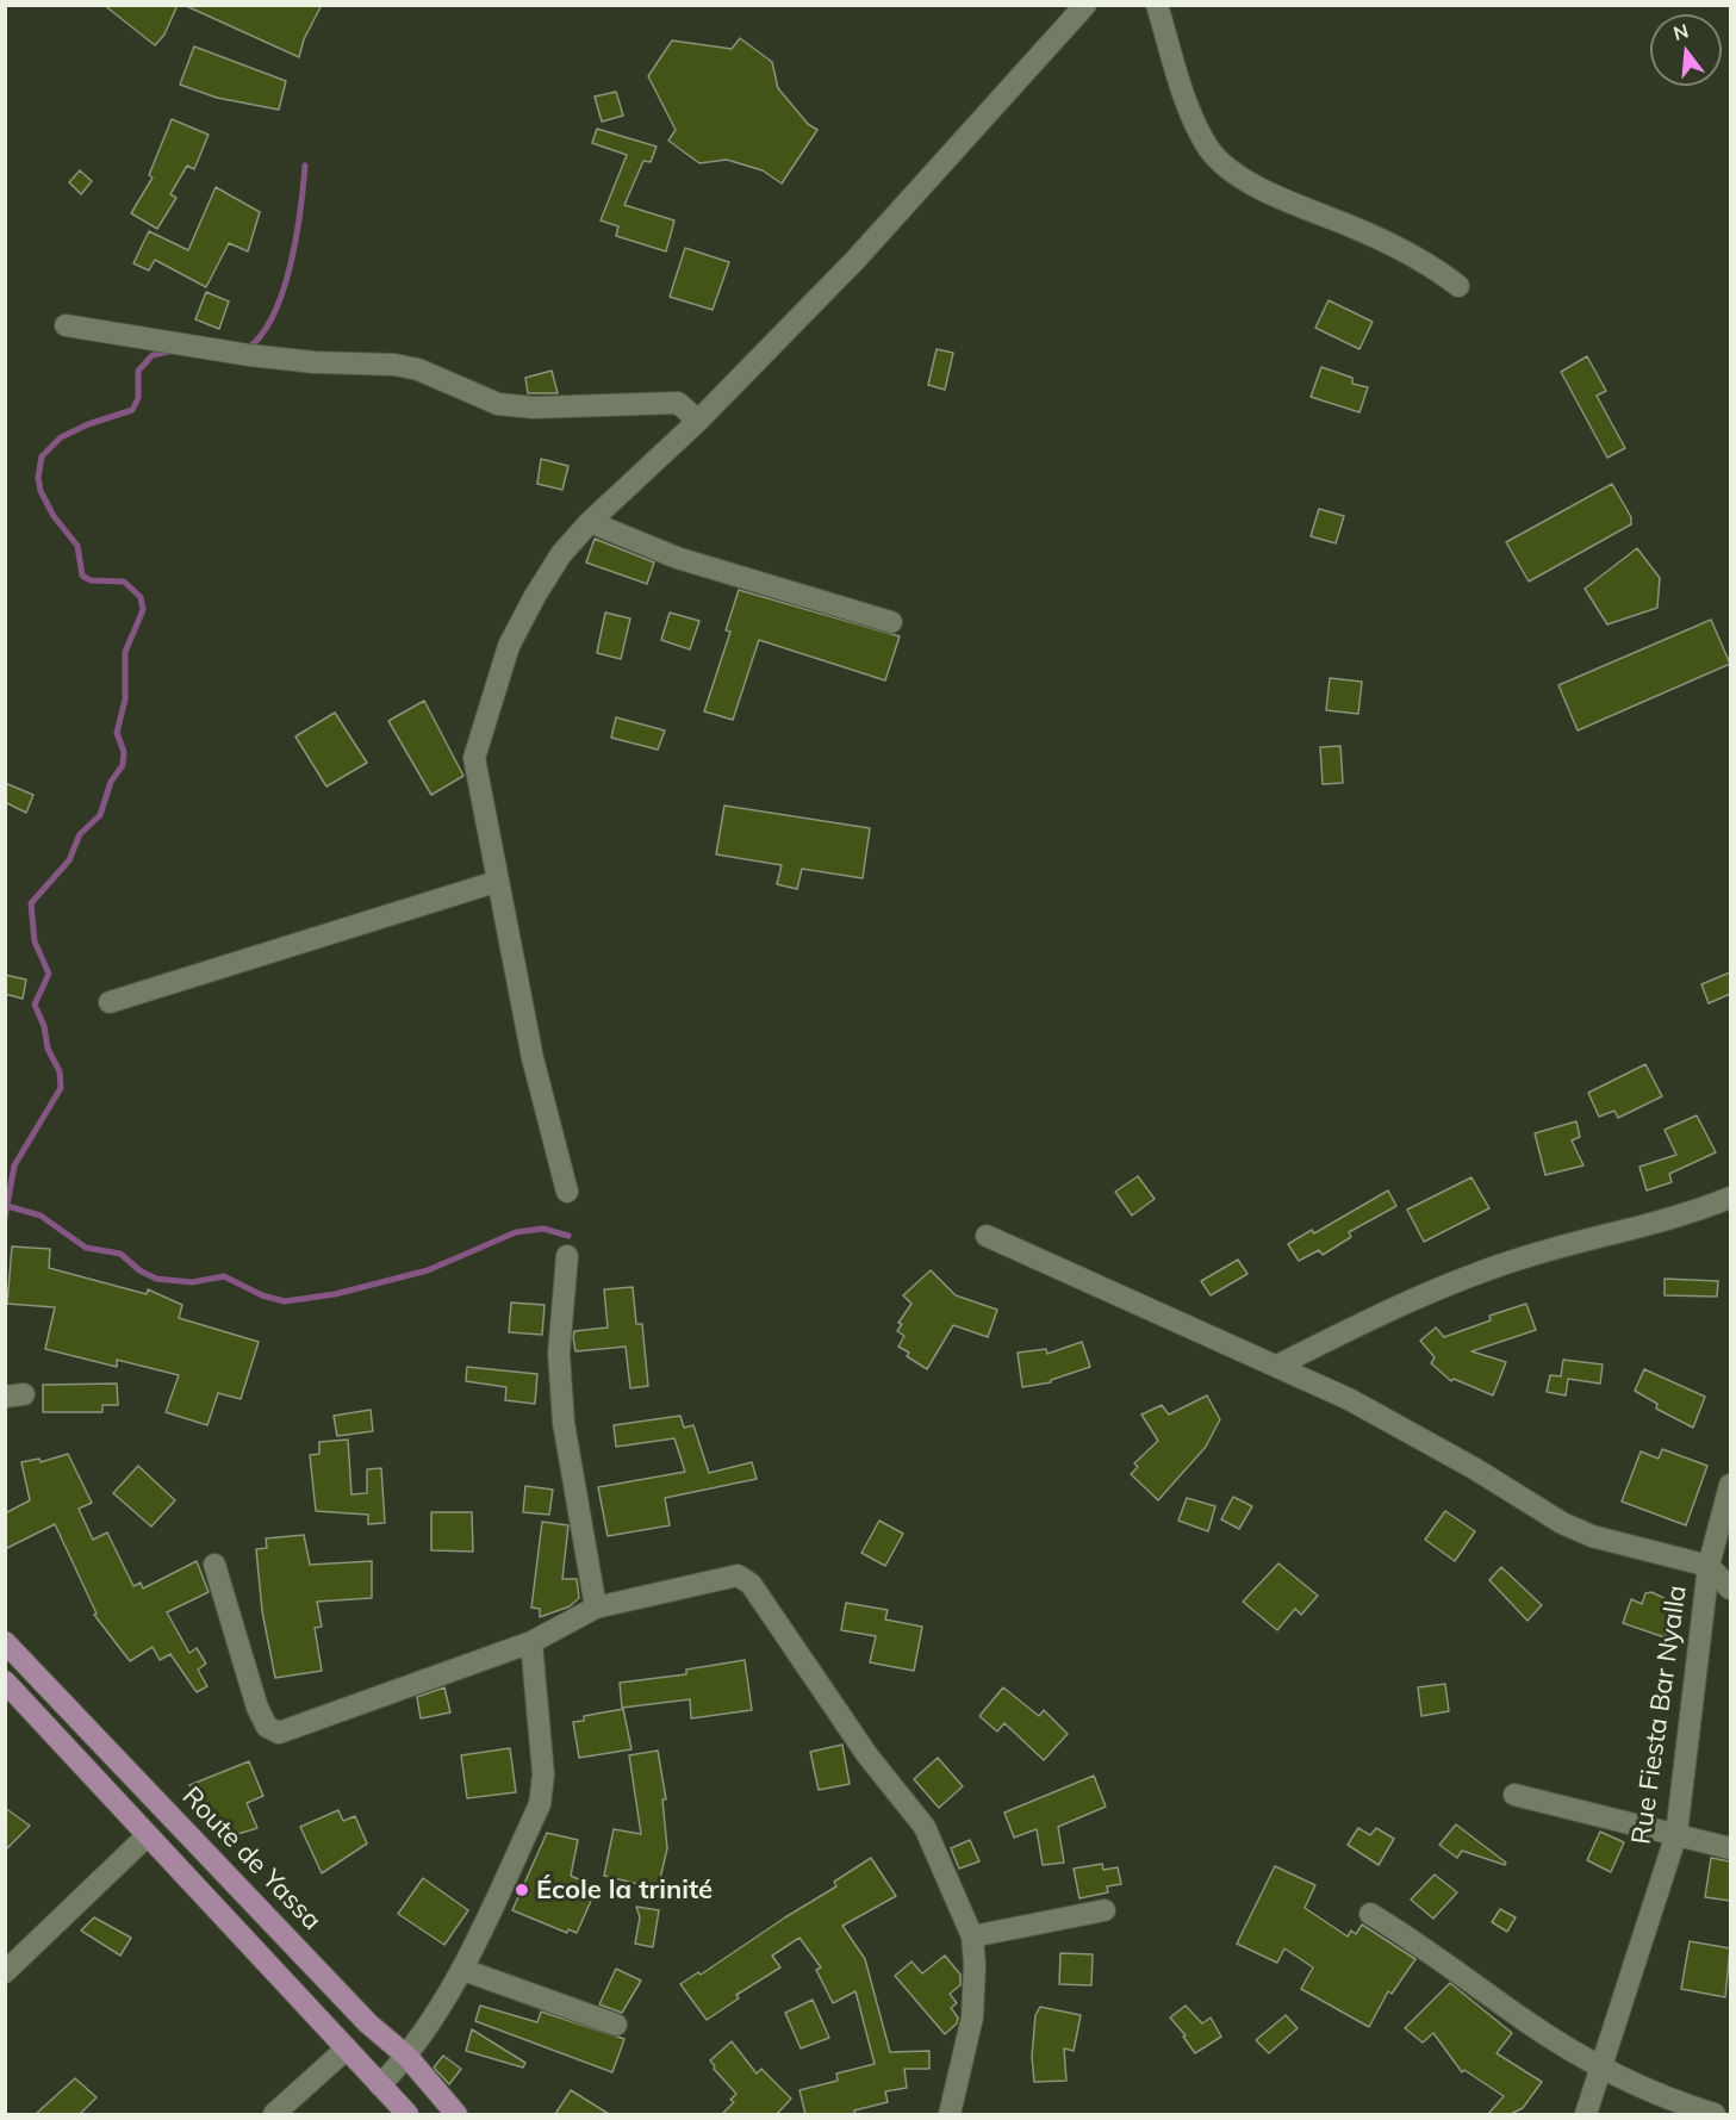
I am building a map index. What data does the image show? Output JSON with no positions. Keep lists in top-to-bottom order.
{
  "streets": {
    "main road": ["Route de Yassa"],
    "street": ["Rue Fiesta Bar Nyalla"]
  },
  "places": ["École la trinité"],
  "north": "top"
}
